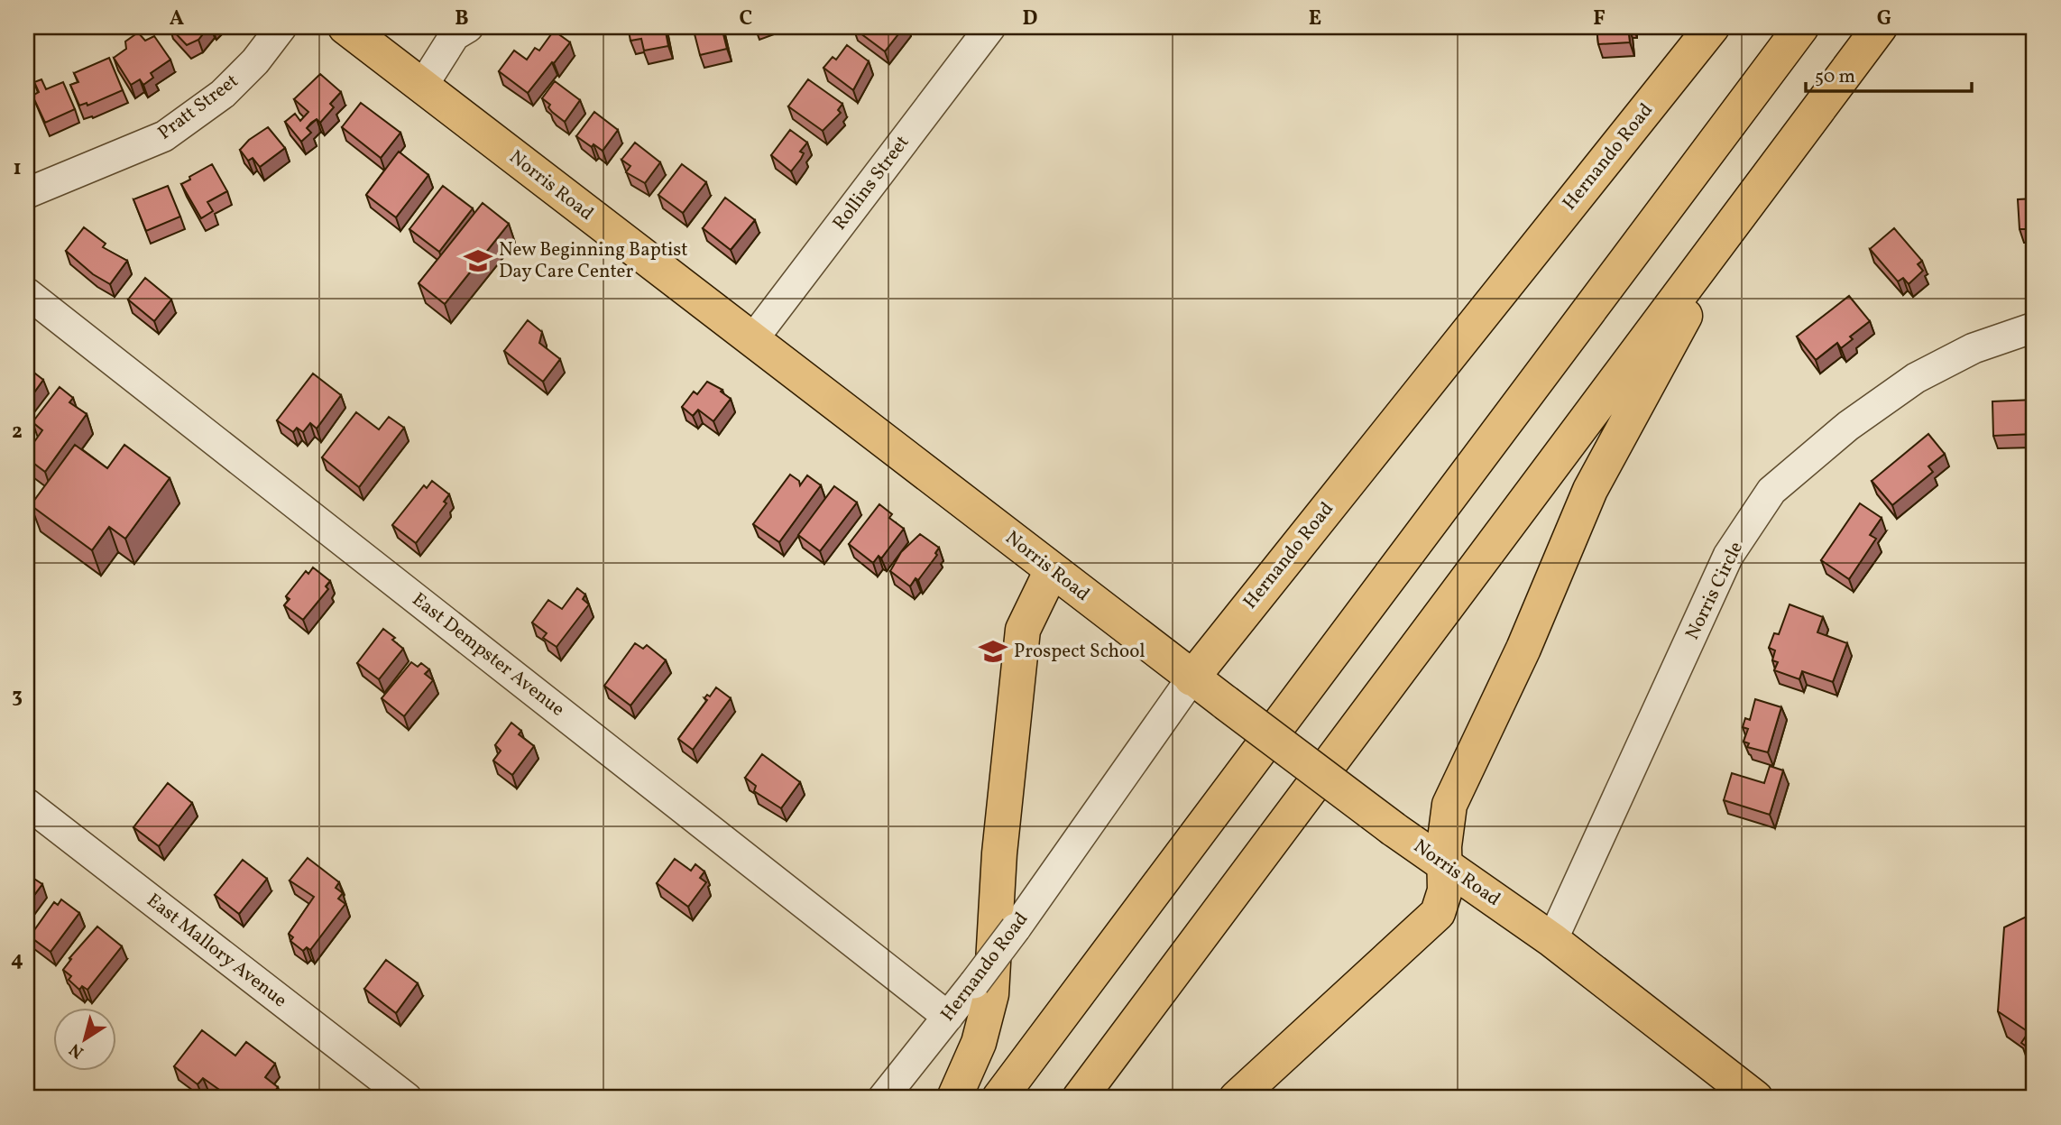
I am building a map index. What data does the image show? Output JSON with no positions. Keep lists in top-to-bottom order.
{
  "streets": {
    "main road": ["Hernando Road", "Norris Road"],
    "street": [
      "Pratt Street",
      "Rollins Street",
      "Norris Circle",
      "East Dempster Avenue",
      "East Mallory Avenue"
    ]
  },
  "crossings": [
    ["Hernando Road", "Norris Road"],
    ["Hernando Road", "East Dempster Avenue"],
    ["Rollins Street", "Norris Road"],
    ["Norris Road", "Norris Circle"]
  ],
  "places": {
    "school or university": ["New Beginning Baptist Day Care Center", "Prospect School"]
  },
  "scale_bar": "50 m",
  "north": "bottom left",
  "grid": {
    "columns": [
      "A",
      "B",
      "C",
      "D",
      "E",
      "F",
      "G"
    ],
    "rows": [
      "1",
      "2",
      "3",
      "4"
    ]
  }
}
